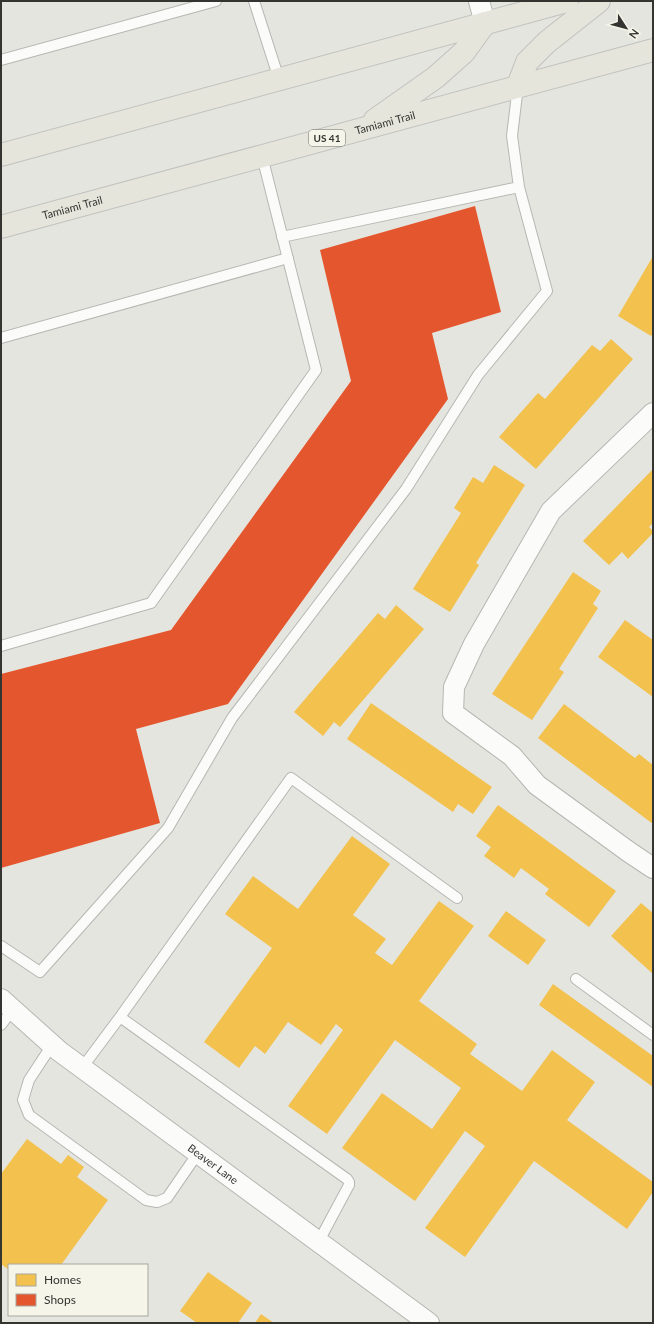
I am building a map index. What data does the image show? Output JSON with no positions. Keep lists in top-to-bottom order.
{
  "streets": {
    "main road": ["Tamiami Trail", "US 41"],
    "street": ["Beaver Lane"]
  },
  "legend": ["Homes", "Shops"],
  "north": "bottom right"
}
